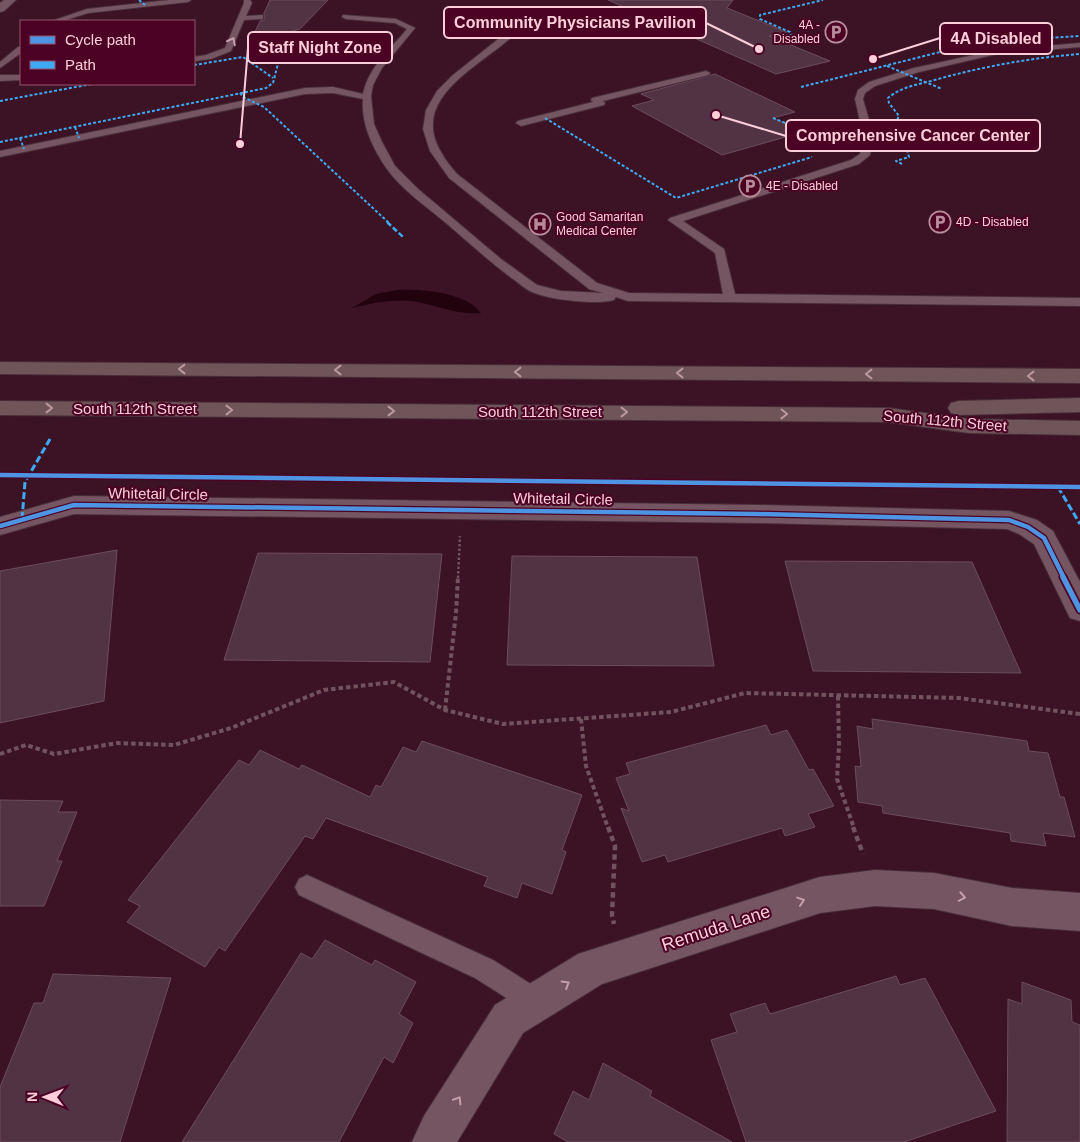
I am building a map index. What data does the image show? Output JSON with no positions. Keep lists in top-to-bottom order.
{
  "streets": {
    "main road": ["South 112th Street"],
    "street": ["Whitetail Circle", "Remuda Lane"]
  },
  "one_way": ["Remuda Lane"],
  "places": {
    "parking": ["4A - Disabled", "4E - Disabled", "4D - Disabled"],
    "other": [
      "Community Physicians Pavilion",
      "4A Disabled",
      "Comprehensive Cancer Center",
      "Staff Night Zone"
    ],
    "hospital": ["Good Samaritan Medical Center"]
  },
  "legend": ["Cycle path", "Path"],
  "north": "left"
}
